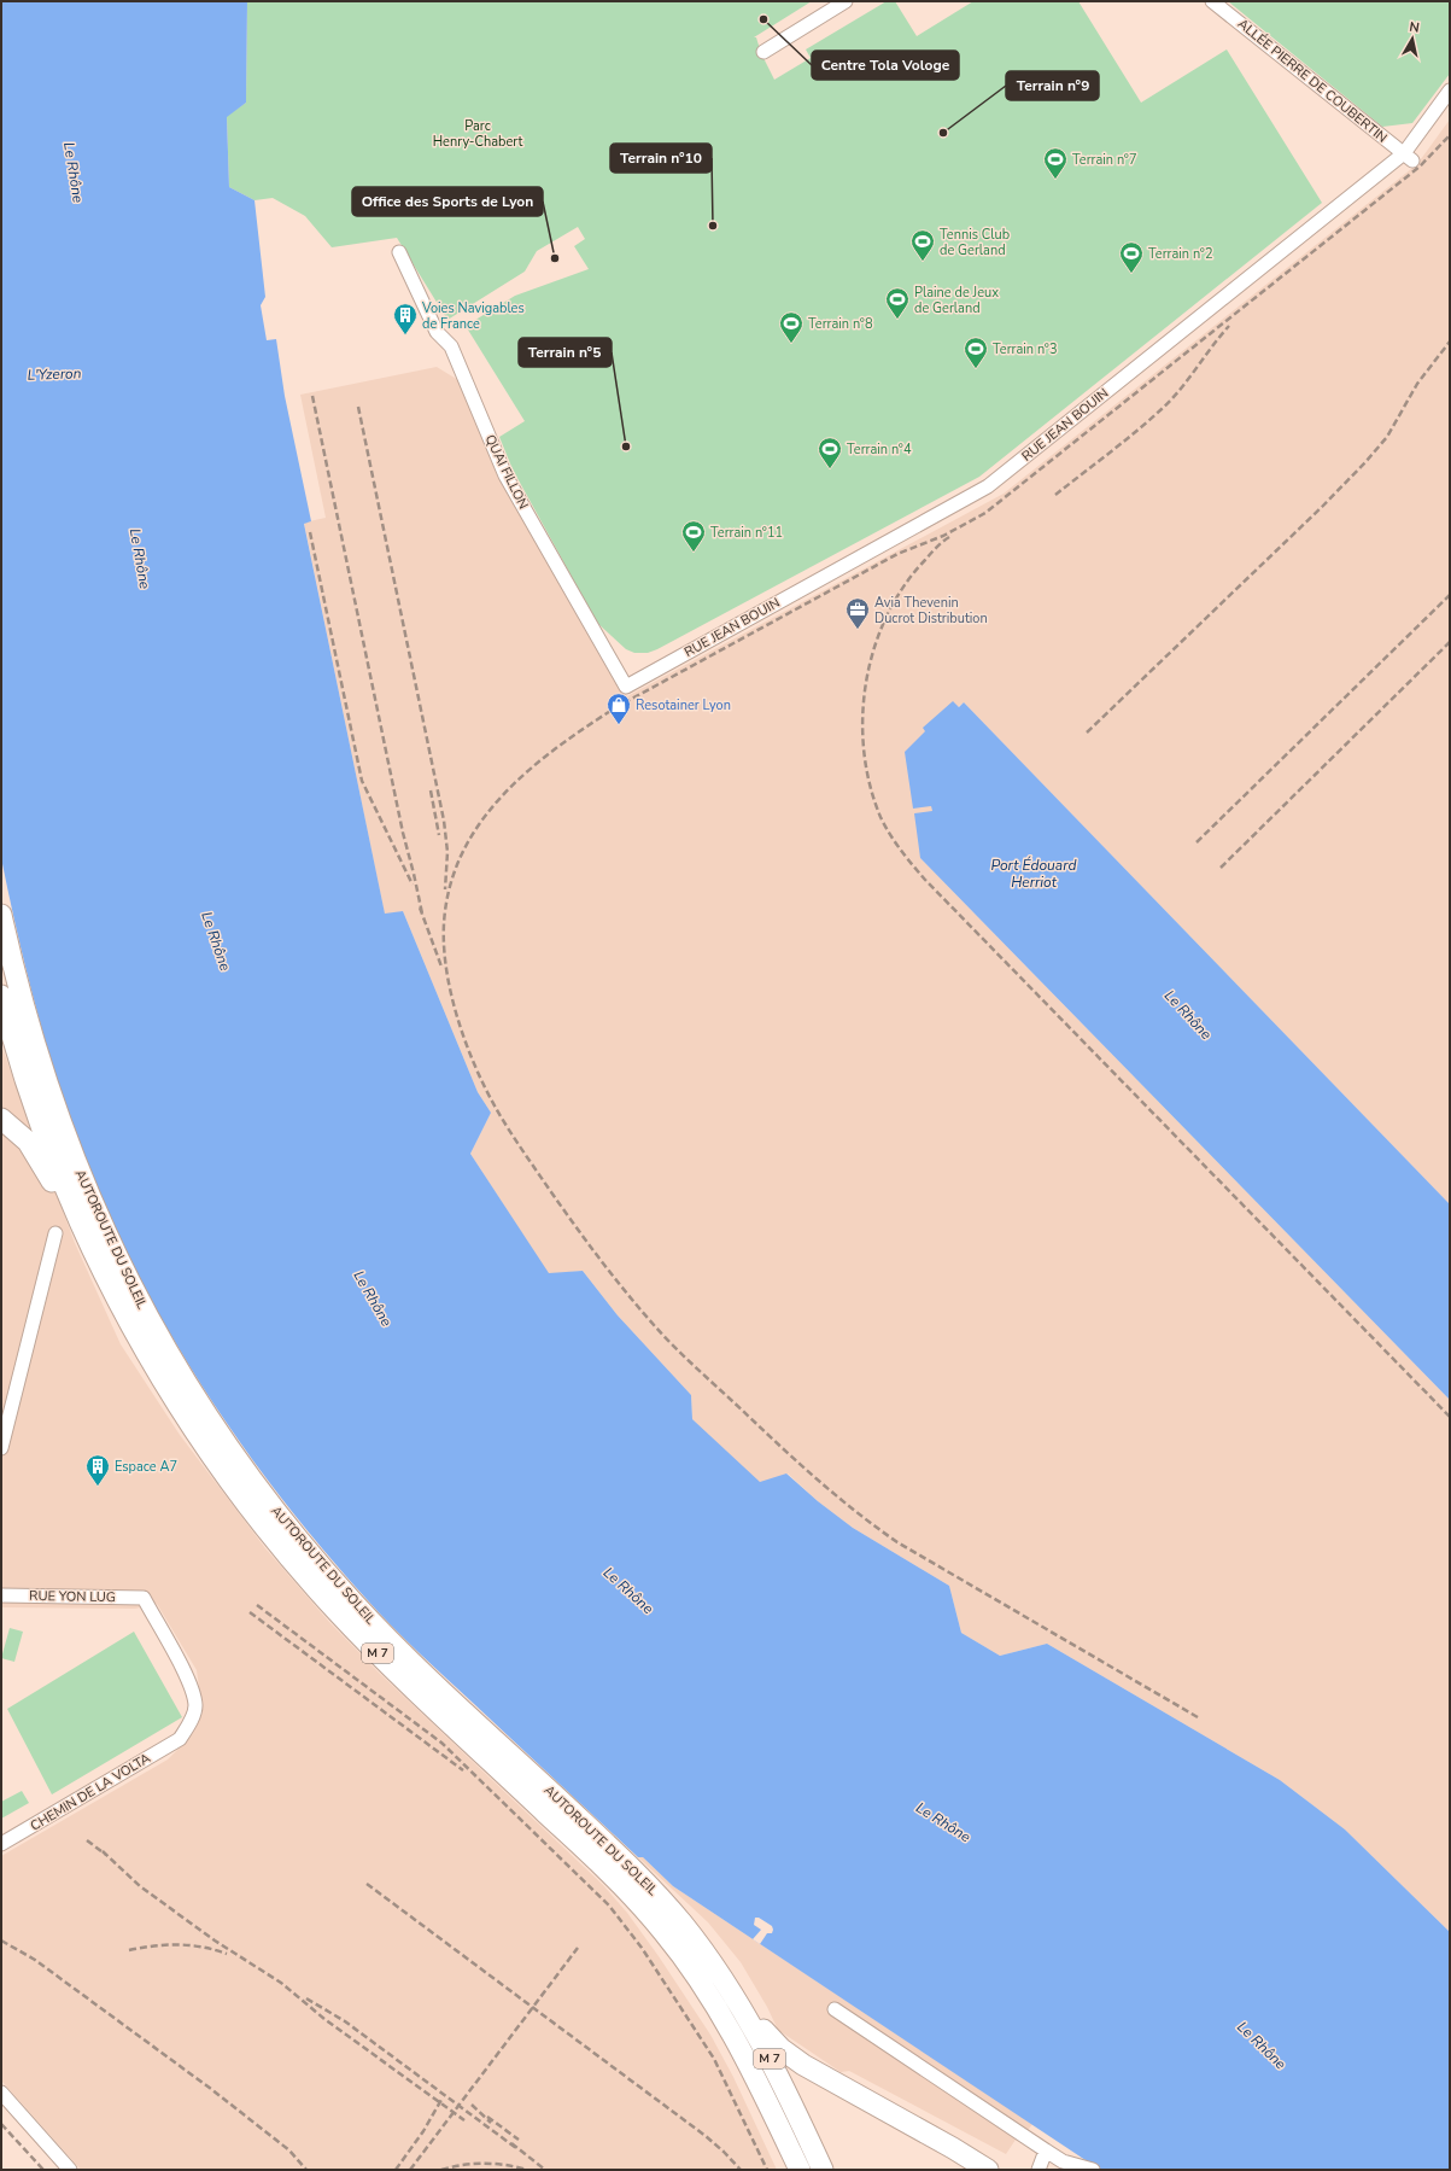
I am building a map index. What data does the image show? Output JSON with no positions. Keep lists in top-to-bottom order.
{
  "streets": {
    "highway": ["AUTOROUTE DU SOLEIL", "M 7"],
    "street": [
      "ALLÉE PIERRE DE COUBERTIN",
      "RUE JEAN BOUIN",
      "QUAI FILLON",
      "RUE YON LUG",
      "CHEMIN DE LA VOLTA"
    ]
  },
  "crossings": [
    ["ALLÉE PIERRE DE COUBERTIN", "RUE JEAN BOUIN"],
    ["RUE JEAN BOUIN", "QUAI FILLON"],
    ["RUE YON LUG", "CHEMIN DE LA VOLTA"]
  ],
  "water": ["Le Rhône", "L'Yzeron", "Port Édouard Herriot"],
  "parks": ["Parc Henry-Chabert"],
  "places": {
    "other": [
      "Centre Tola Vologe",
      "Terrain n°9",
      "Terrain n°10",
      "Office des Sports de Lyon",
      "Terrain n°5"
    ],
    "sports": [
      "Terrain n°7",
      "Tennis Club de Gerland",
      "Terrain n°2",
      "Plaine de Jeux de Gerland",
      "Terrain n°8",
      "Terrain n°3",
      "Terrain n°4",
      "Terrain n°11"
    ],
    "building": ["Voies Navigables de France", "Espace A7"],
    "office": ["Avia Thevenin Ducrot Distribution"],
    "shop": ["Resotainer Lyon"]
  },
  "north": "top"
}
